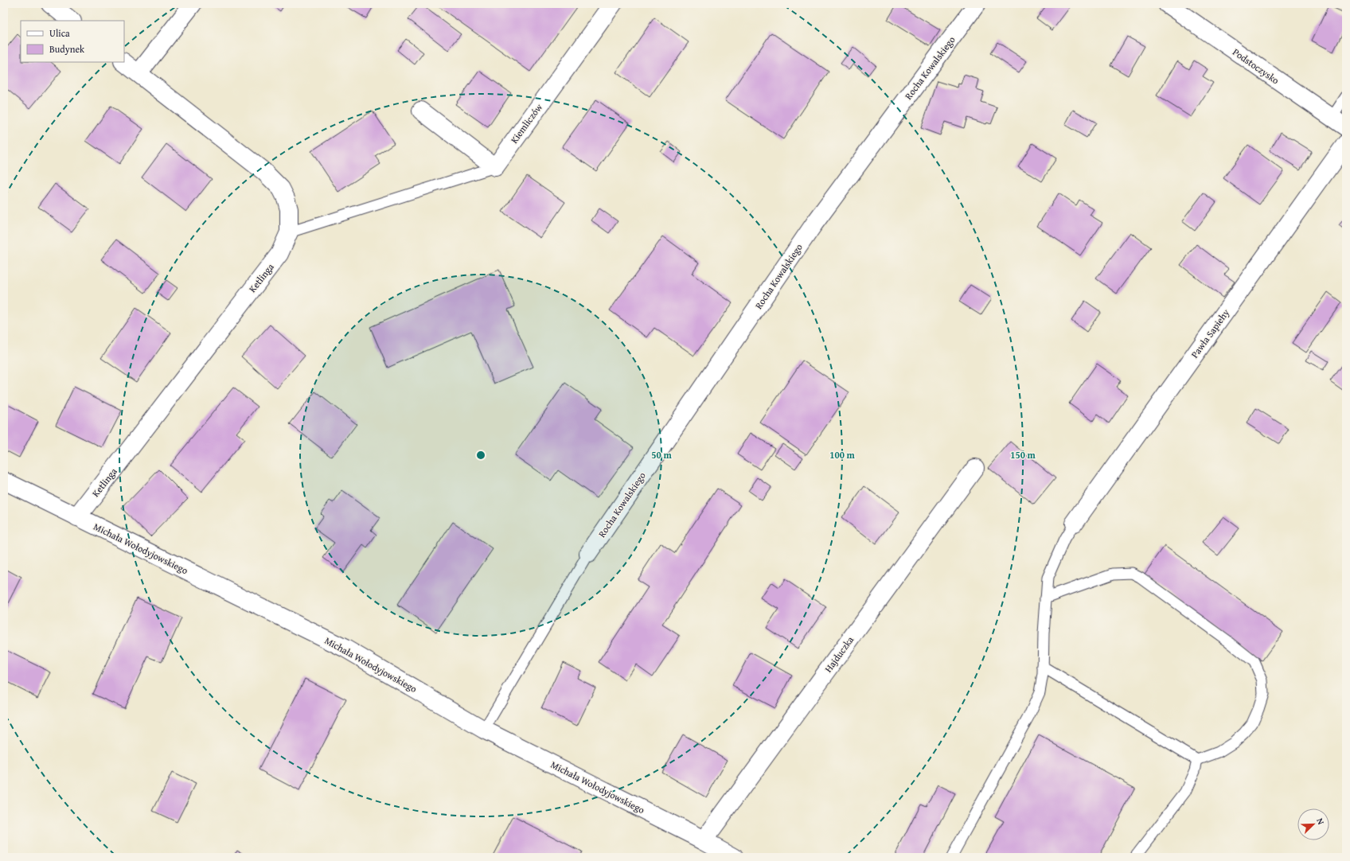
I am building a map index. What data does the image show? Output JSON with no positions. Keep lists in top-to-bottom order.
{
  "streets": {
    "street": [
      "Podstoczysko",
      "Rocha Kowalskiego",
      "Kiemliczów",
      "Ketlinga",
      "Pawła Sapiehy",
      "Michała Wołodyjowskiego",
      "Hajduczka"
    ]
  },
  "crossings": [
    ["Ketlinga", "Michała Wołodyjowskiego"],
    ["Michała Wołodyjowskiego", "Hajduczka"]
  ],
  "legend": ["Ulica", "Budynek"],
  "north": "top right",
  "rings": ["50 m", "100 m", "150 m"]
}
